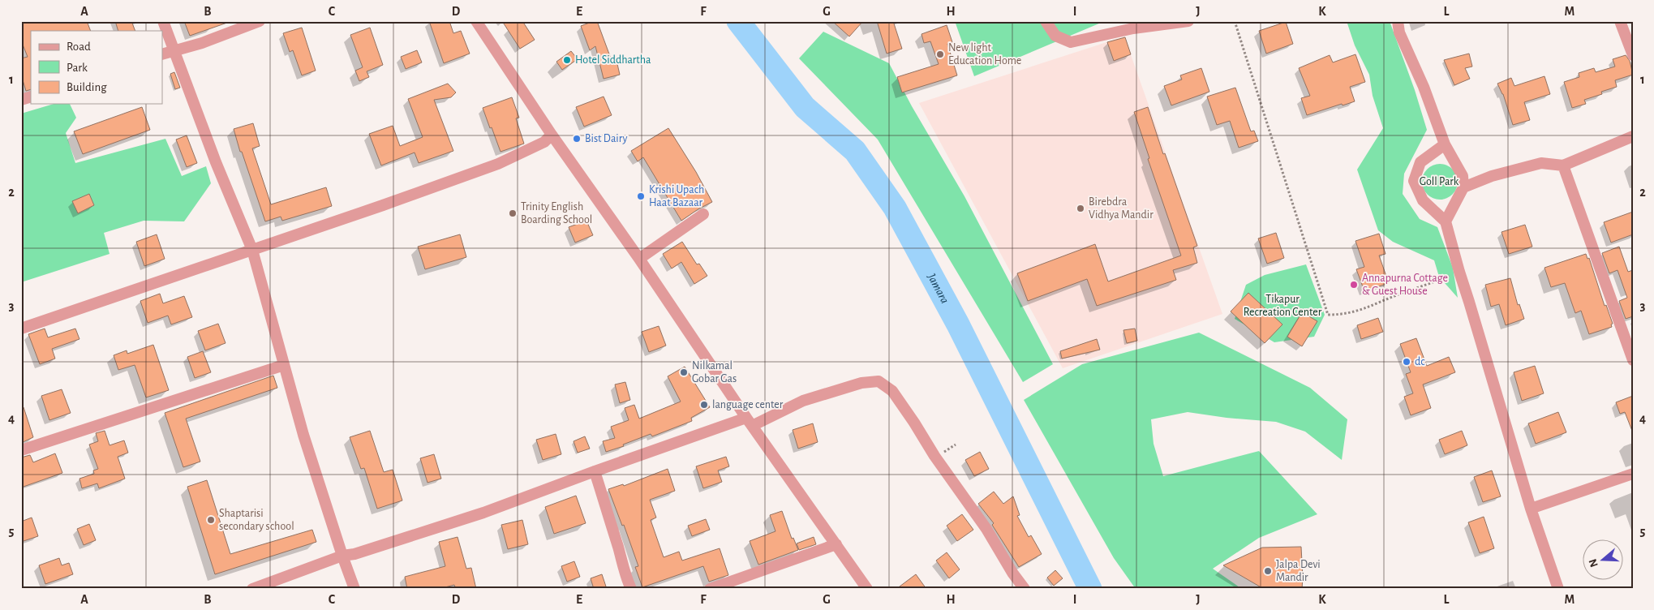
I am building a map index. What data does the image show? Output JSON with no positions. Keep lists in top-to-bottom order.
{
  "water": ["Jamara"],
  "parks": ["Goll Park", "Tikapur Recreation Center"],
  "places": [
    "New light Education Home",
    "Hotel Siddhartha",
    "Bist Dairy",
    "Krishi Upach Haat Bazaar",
    "Birebdra Vidhya Mandir",
    "Trinity English Boarding School",
    "Annapurna Cottage & Guest House",
    "dc",
    "Nilkamal Gobar Gas",
    "language center",
    "Shaptarisi secondary school",
    "Jalpa Devi Mandir"
  ],
  "legend": ["Road", "Park", "Building"],
  "north": "left",
  "grid": {
    "columns": [
      "A",
      "B",
      "C",
      "D",
      "E",
      "F",
      "G",
      "H",
      "I",
      "J",
      "K",
      "L",
      "M"
    ],
    "rows": [
      "1",
      "2",
      "3",
      "4",
      "5"
    ]
  }
}
